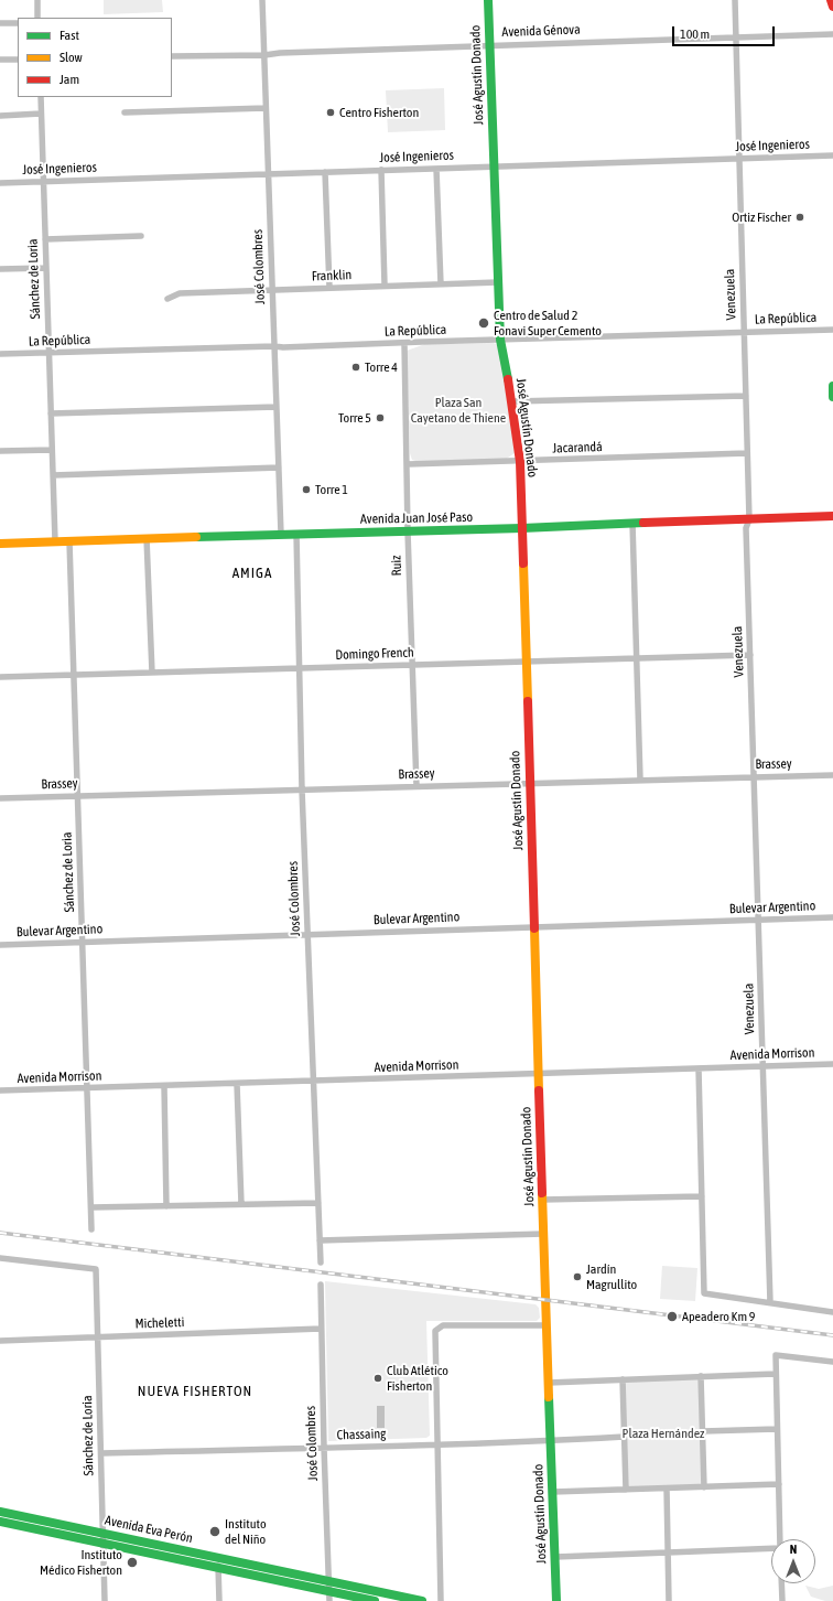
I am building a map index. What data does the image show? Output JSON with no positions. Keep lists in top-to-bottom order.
{
  "streets": {
    "main road": ["José Agustín Donado", "Avenida Juan José Paso", "Avenida Eva Perón"],
    "street": [
      "Avenida Génova",
      "José Ingenieros",
      "José Colombres",
      "Franklin",
      "Sánchez de Loria",
      "Venezuela",
      "La República",
      "Jacarandá",
      "Ruiz",
      "Domingo French",
      "Brassey",
      "Bulevar Argentino",
      "Avenida Morrison",
      "Micheletti",
      "Chassaing"
    ]
  },
  "crossings": [
    ["Avenida Génova", "José Agustín Donado"],
    ["Avenida Génova", "José Colombres"],
    ["Avenida Génova", "Venezuela"],
    ["José Agustín Donado", "José Ingenieros"],
    ["José Agustín Donado", "Franklin"],
    ["José Agustín Donado", "La República"],
    ["José Agustín Donado", "Jacarandá"],
    ["José Agustín Donado", "Avenida Juan José Paso"],
    ["José Agustín Donado", "Domingo French"],
    ["José Agustín Donado", "Brassey"],
    ["José Agustín Donado", "Bulevar Argentino"],
    ["José Agustín Donado", "Avenida Morrison"],
    ["José Agustín Donado", "Chassaing"],
    ["José Ingenieros", "José Colombres"],
    ["José Ingenieros", "Sánchez de Loria"],
    ["José Ingenieros", "Venezuela"],
    ["José Colombres", "Franklin"],
    ["José Colombres", "La República"],
    ["José Colombres", "Avenida Juan José Paso"],
    ["José Colombres", "Domingo French"],
    ["José Colombres", "Brassey"],
    ["José Colombres", "Bulevar Argentino"],
    ["José Colombres", "Avenida Morrison"],
    ["José Colombres", "Micheletti"],
    ["José Colombres", "Chassaing"],
    ["José Colombres", "Avenida Eva Perón"],
    ["Sánchez de Loria", "La República"],
    ["Sánchez de Loria", "Avenida Juan José Paso"],
    ["Sánchez de Loria", "Domingo French"],
    ["Sánchez de Loria", "Brassey"],
    ["Sánchez de Loria", "Bulevar Argentino"],
    ["Sánchez de Loria", "Avenida Morrison"],
    ["Sánchez de Loria", "Micheletti"],
    ["Sánchez de Loria", "Chassaing"],
    ["Sánchez de Loria", "Avenida Eva Perón"],
    ["Venezuela", "La República"],
    ["Venezuela", "Jacarandá"],
    ["Venezuela", "Avenida Juan José Paso"],
    ["Venezuela", "Domingo French"],
    ["Venezuela", "Brassey"],
    ["Venezuela", "Bulevar Argentino"],
    ["Venezuela", "Avenida Morrison"],
    ["La República", "Ruiz"],
    ["Jacarandá", "Ruiz"],
    ["Avenida Juan José Paso", "Ruiz"],
    ["Ruiz", "Domingo French"],
    ["Ruiz", "Brassey"]
  ],
  "districts": ["AMIGA", "NUEVA FISHERTON"],
  "parks": ["Plaza San Cayetano de Thiene", "Plaza Hernández"],
  "places": [
    "Centro Fisherton",
    "Ortiz Fischer",
    "Centro de Salud 2 Fonavi Super Cemento",
    "Torre 4",
    "Torre 5",
    "Torre 1",
    "Jardín Magrullito",
    "Apeadero Km 9",
    "Club Atlético Fisherton",
    "Instituto del Niño",
    "Instituto Médico Fisherton"
  ],
  "legend": ["Fast", "Slow", "Jam"],
  "scale_bar": "100 m",
  "north": "top"
}
